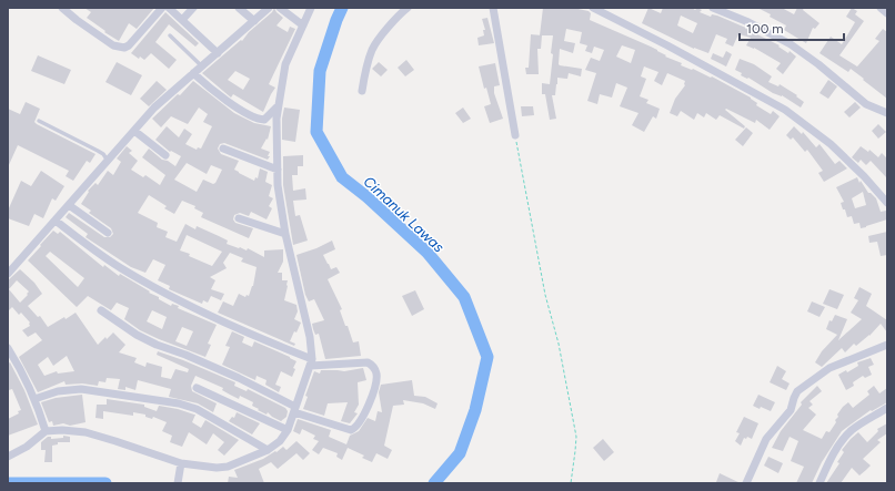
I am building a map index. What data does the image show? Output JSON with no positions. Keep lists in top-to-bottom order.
{
  "water": ["Cimanuk Lawas"],
  "scale_bar": "100 m"
}
